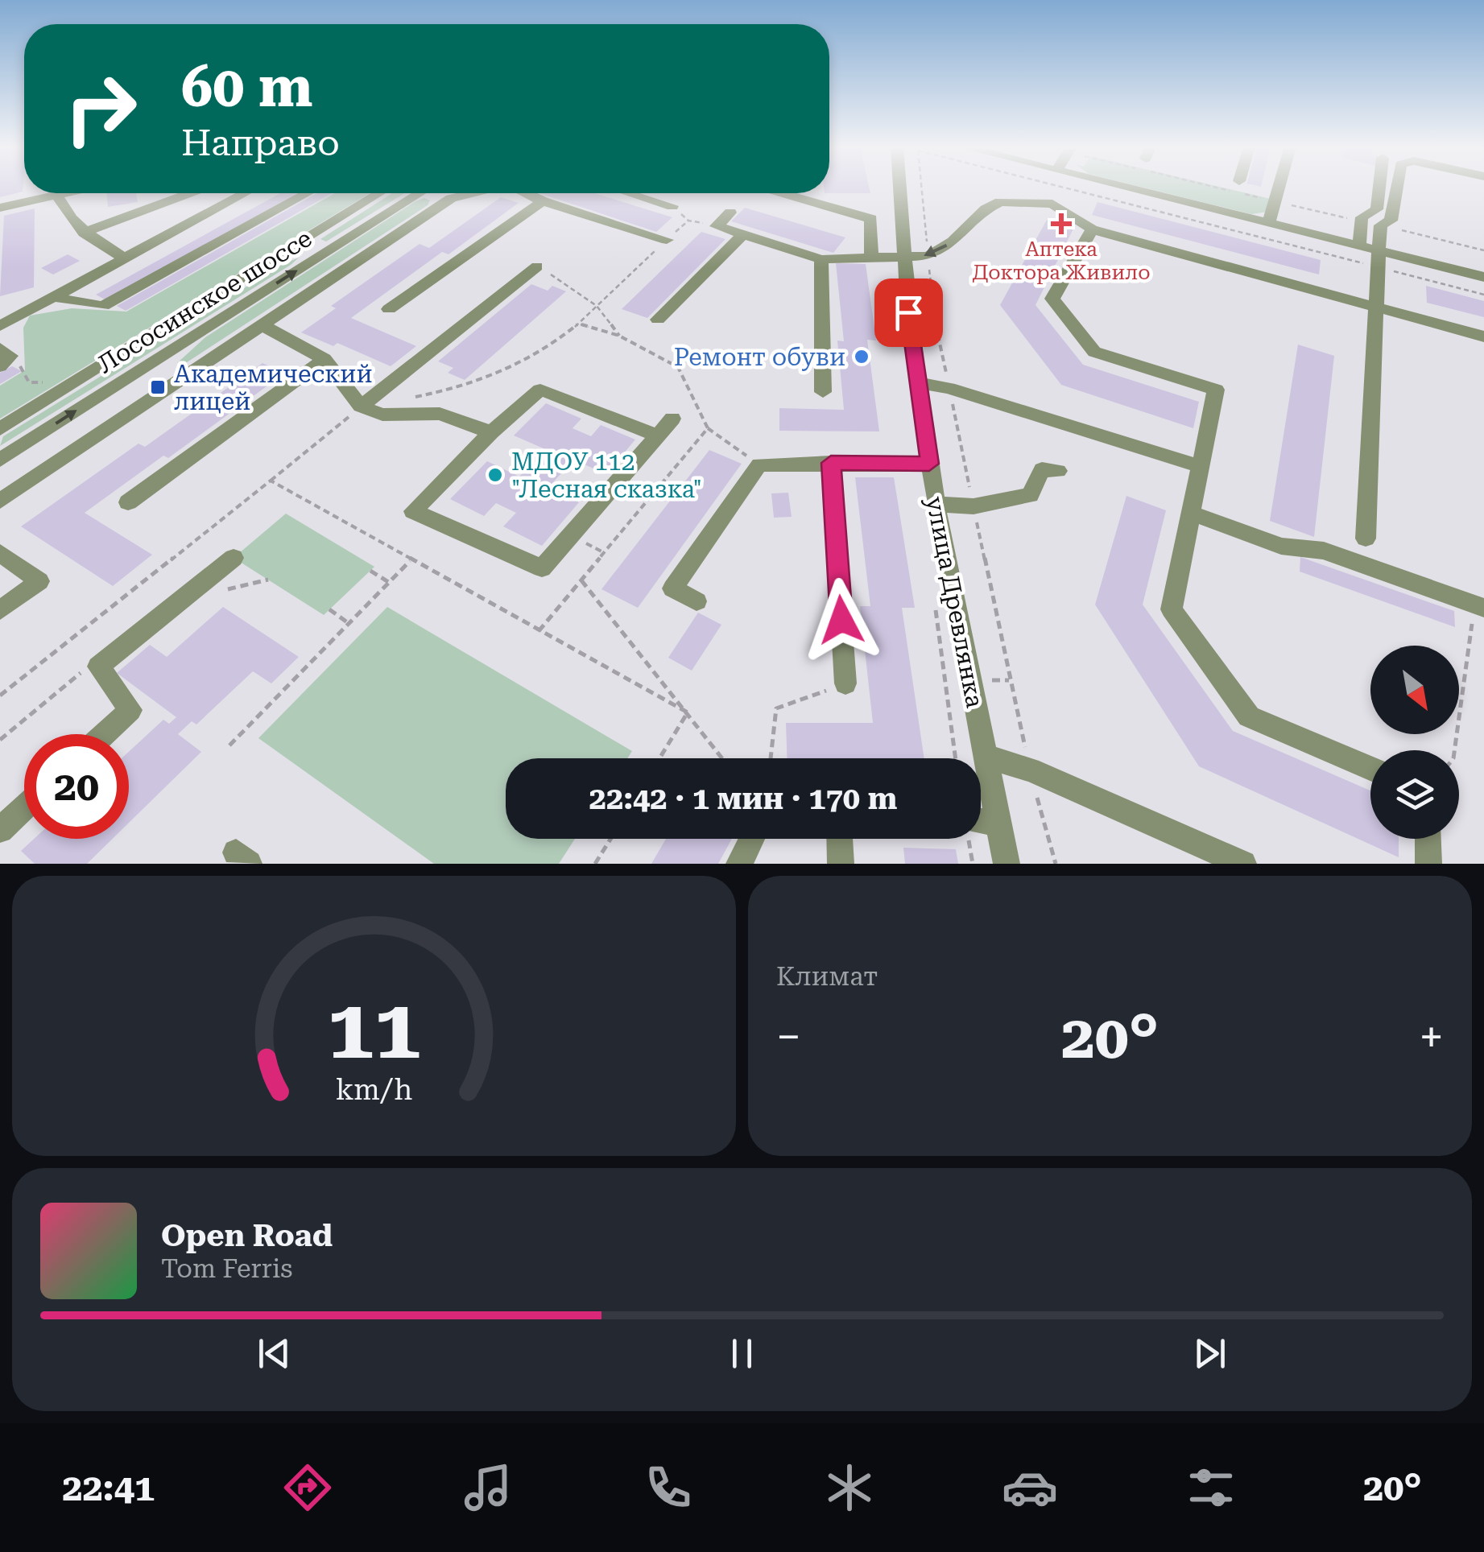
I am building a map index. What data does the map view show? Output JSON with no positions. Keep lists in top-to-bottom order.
{
  "streets": {
    "street": ["Лососинское шоссе", "улица Древлянка"]
  },
  "places": {
    "health": ["Аптека Доктора Живило"],
    "other": ["Ремонт обуви", "МДОУ 112 \"Лесная сказка\""],
    "transit": ["Академический лицей"]
  },
  "north": "bottom right",
  "page": {
    "turn": ["60 m", "Направо"],
    "limit": "20",
    "trip": "22:42 · 1 мин · 170 m",
    "tile": "Климат",
    "heat": ["−", "20°", "+"],
    "song": ["Open Road", "Tom Ferris"],
    "tabs": ["22:41", "20°"],
    "gauge": ["11", "km/h"]
  }
}
